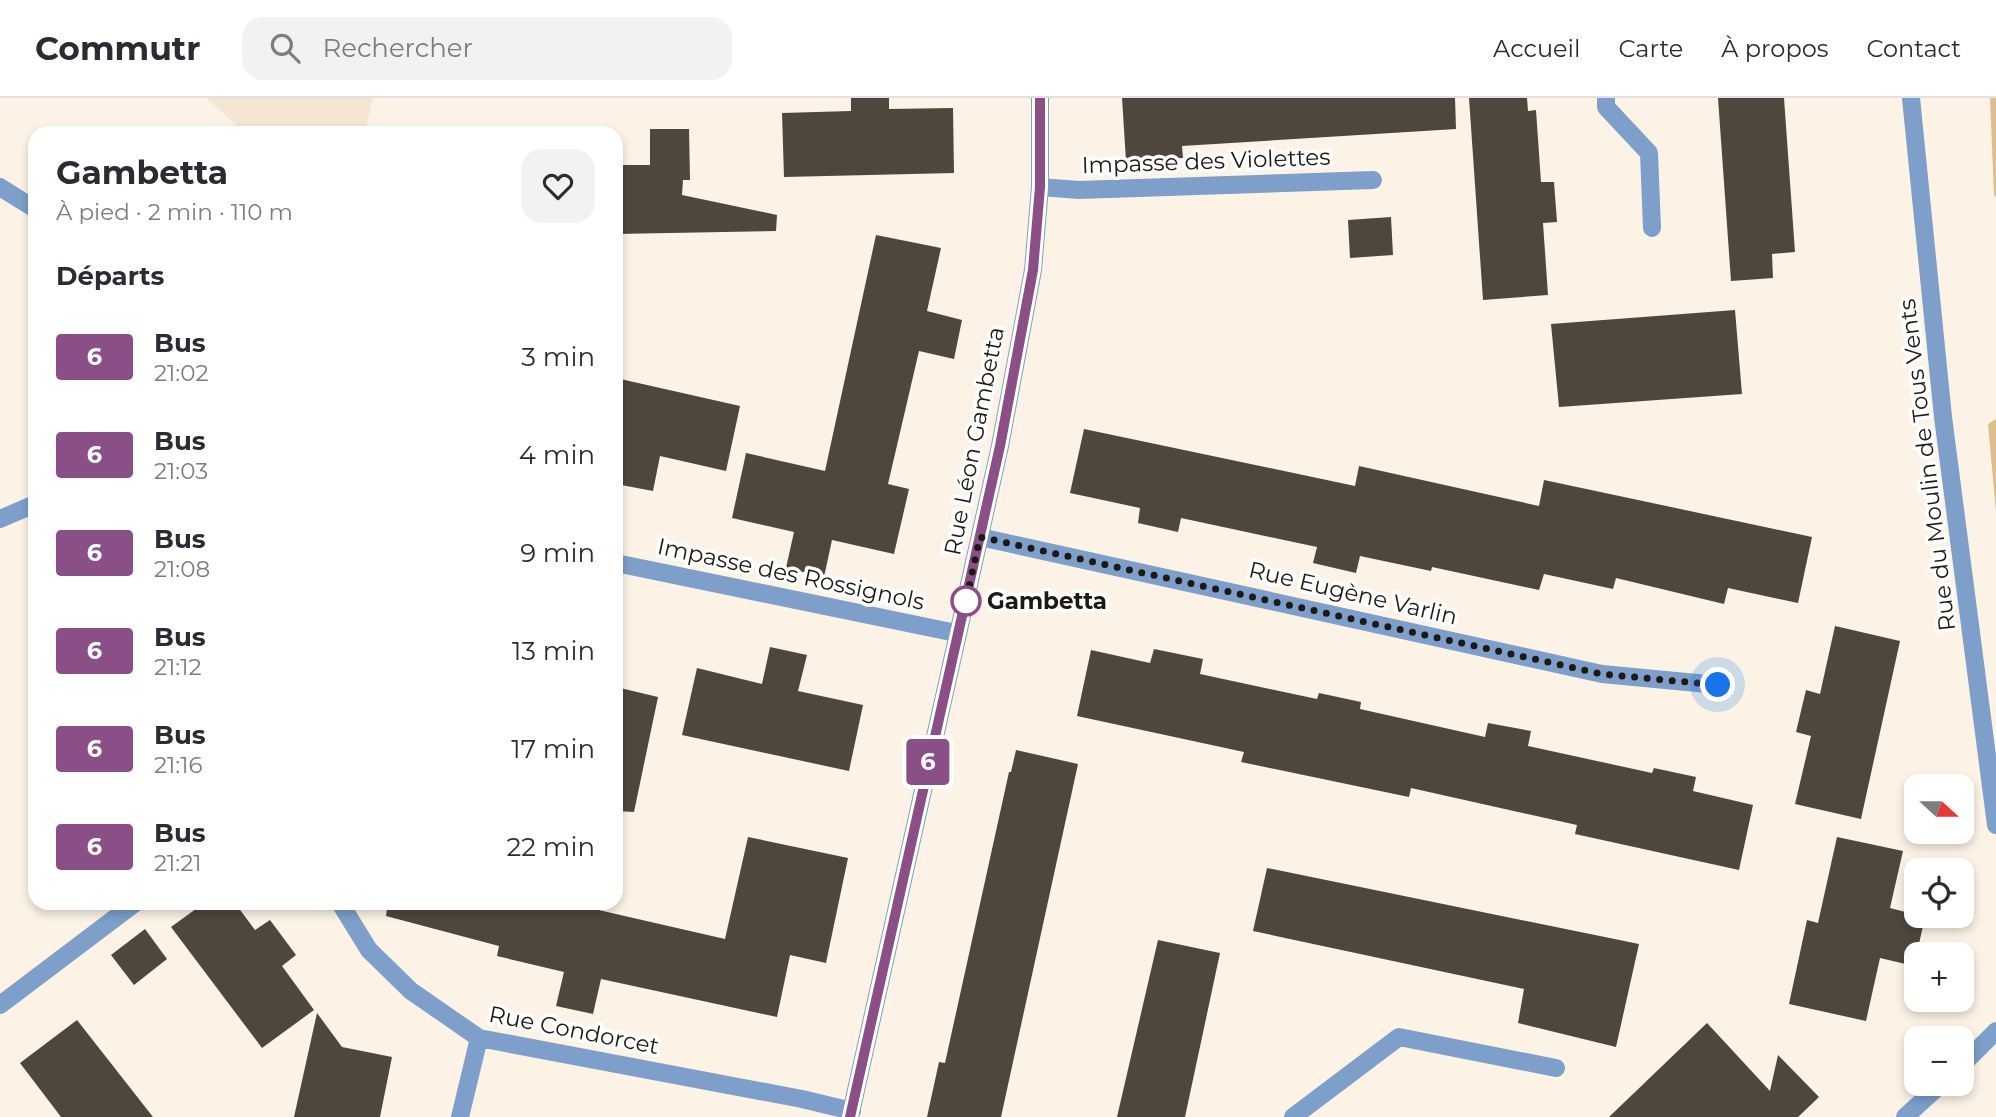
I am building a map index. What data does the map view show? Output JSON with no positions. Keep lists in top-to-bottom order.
{
  "streets": {
    "street": [
      "Impasse des Violettes",
      "Rue Léon Gambetta",
      "Rue du Moulin de Tous Vents",
      "Impasse des Rossignols",
      "Rue Eugène Varlin",
      "Rue Condorcet"
    ]
  },
  "crossings": [
    ["Impasse des Violettes", "Rue Léon Gambetta"],
    ["Rue Léon Gambetta", "Impasse des Rossignols"],
    ["Rue Léon Gambetta", "Rue Eugène Varlin"],
    ["Rue Léon Gambetta", "Rue Condorcet"]
  ],
  "places": ["Gambetta"],
  "lines": ["bus line 6"],
  "north": "right",
  "page": {
    "header": "Commutr",
    "search": "Rechercher",
    "nav": [
      "Accueil",
      "Carte",
      "À propos",
      "Contact"
    ],
    "on_map": "6",
    "heading": [
      ["Gambetta", "À pied · 2 min · 110 m"],
      "Départs"
    ],
    "list": [
      {
        "mark": "6",
        "name": "Bus",
        "note": "21:02",
        "value": "3 min"
      },
      {
        "mark": "6",
        "name": "Bus",
        "note": "21:03",
        "value": "4 min"
      },
      {
        "mark": "6",
        "name": "Bus",
        "note": "21:08",
        "value": "9 min"
      },
      {
        "mark": "6",
        "name": "Bus",
        "note": "21:12",
        "value": "13 min"
      },
      {
        "mark": "6",
        "name": "Bus",
        "note": "21:16",
        "value": "17 min"
      },
      {
        "mark": "6",
        "name": "Bus",
        "note": "21:21",
        "value": "22 min"
      }
    ],
    "map_buttons": ["+", "−"]
  }
}
